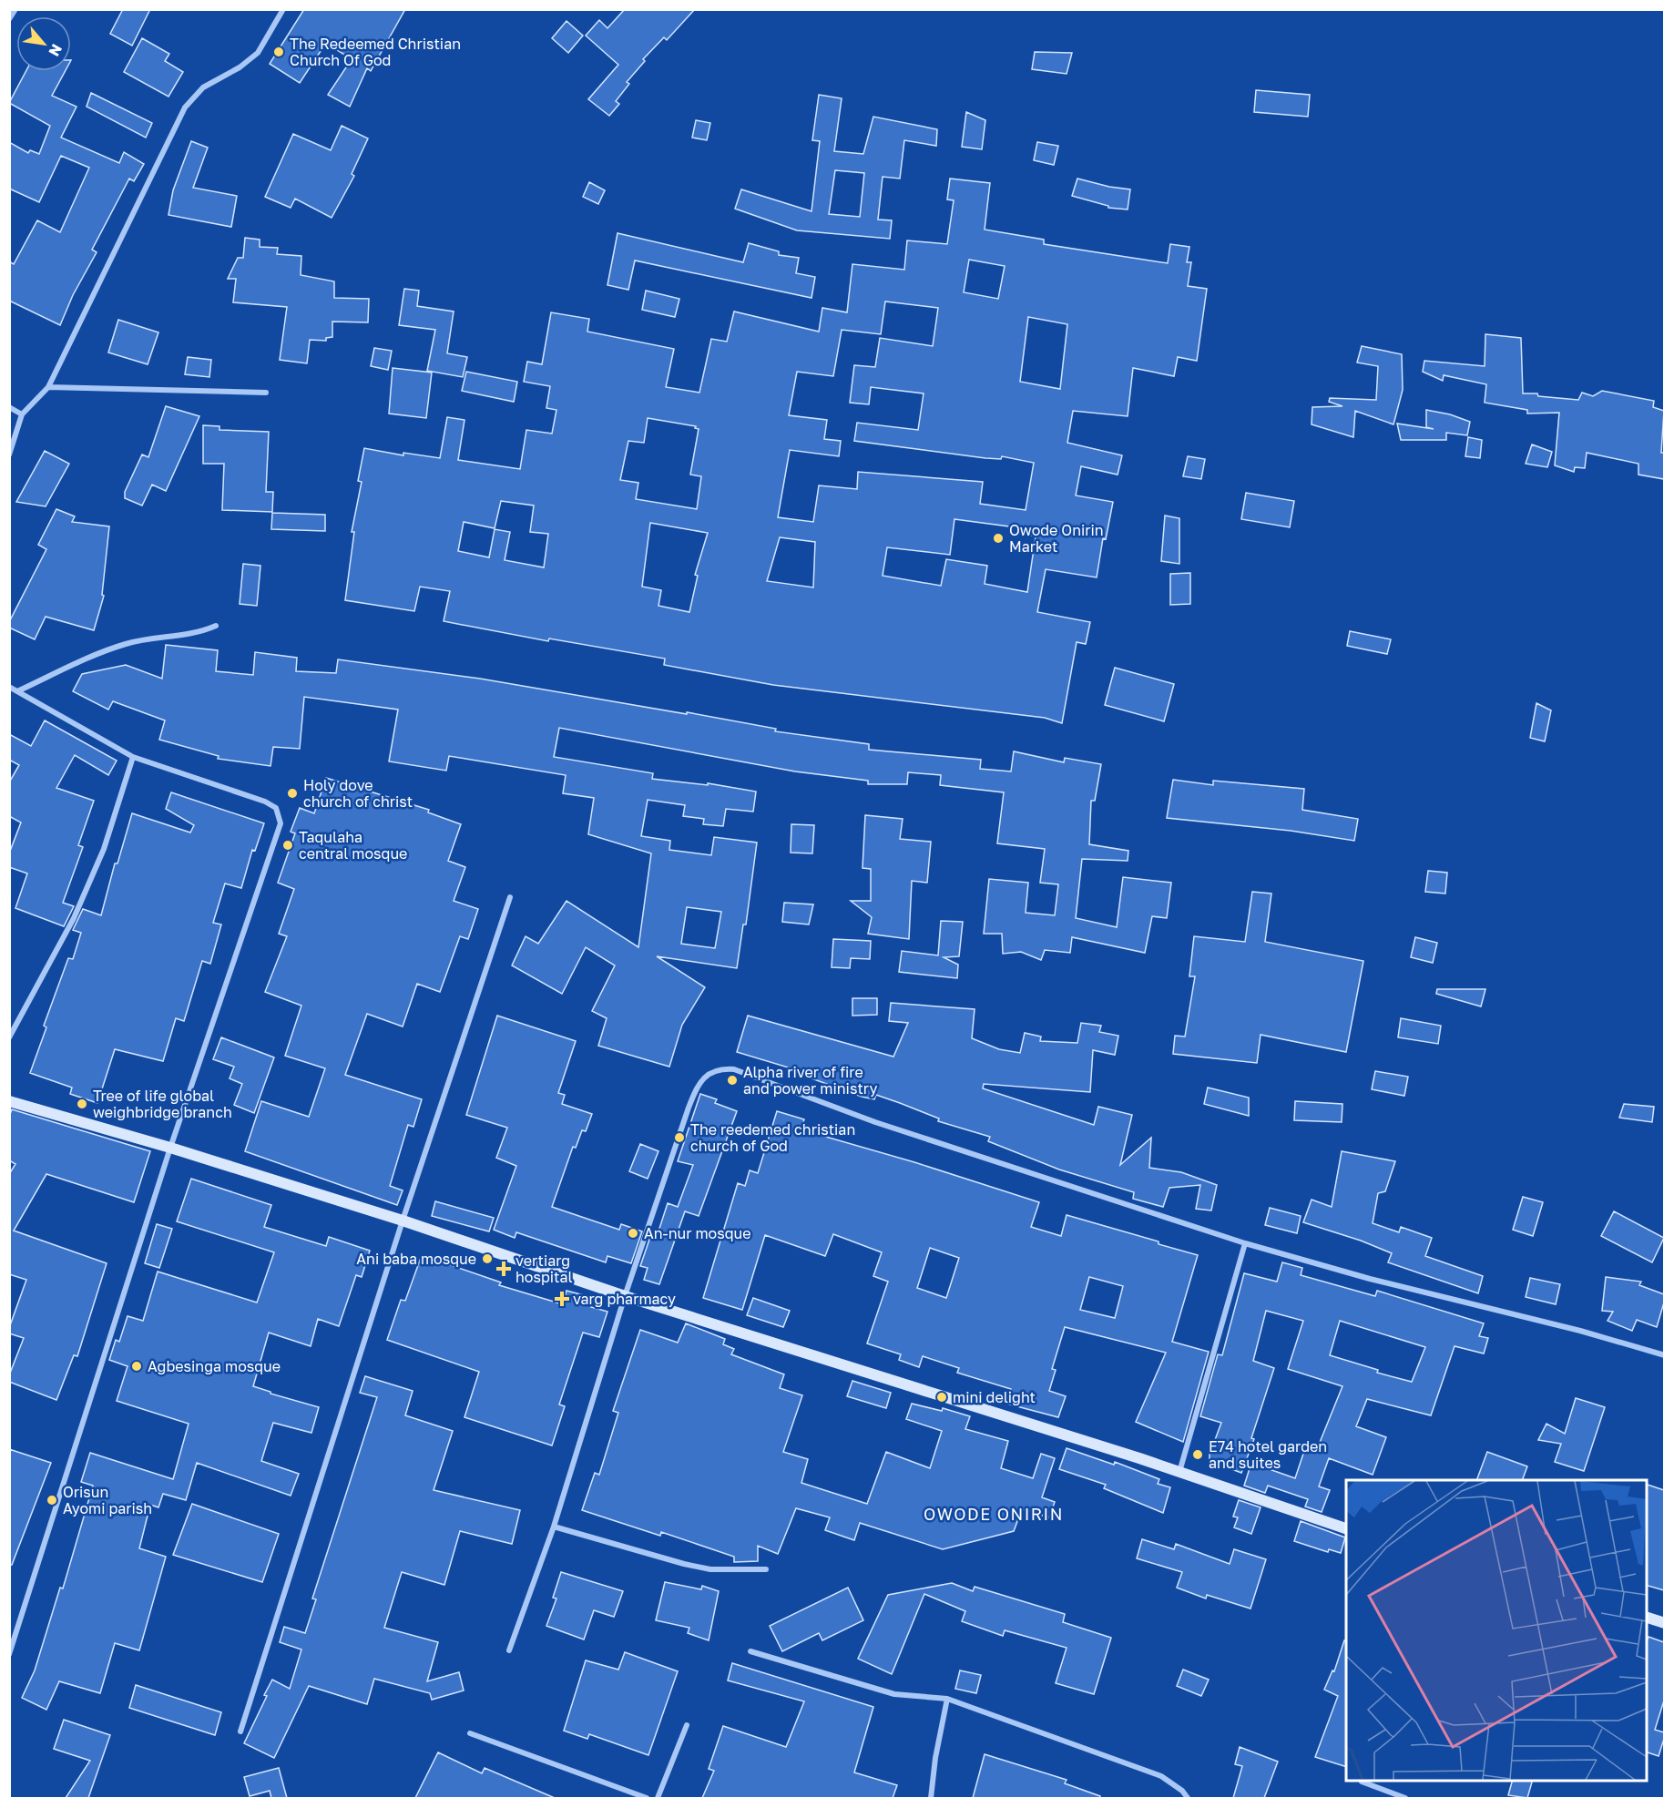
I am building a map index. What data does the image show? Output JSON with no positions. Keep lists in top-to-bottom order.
{
  "districts": ["OWODE ONIRIN"],
  "places": {
    "other": [
      "The Redeemed Christian Church Of God",
      "Owode Onirin Market",
      "Holy dove church of christ",
      "Taqulaha central mosque",
      "Alpha river of fire and power ministry",
      "Tree of life global weighbridge branch",
      "The reedemed christian church of God",
      "An-nur mosque",
      "Ani baba mosque",
      "Agbesinga mosque",
      "mini delight",
      "E74 hotel garden and suites",
      "Orisun Ayomi parish"
    ],
    "health": ["vertiarg hospital", "varg pharmacy"]
  },
  "north": "bottom right"
}
